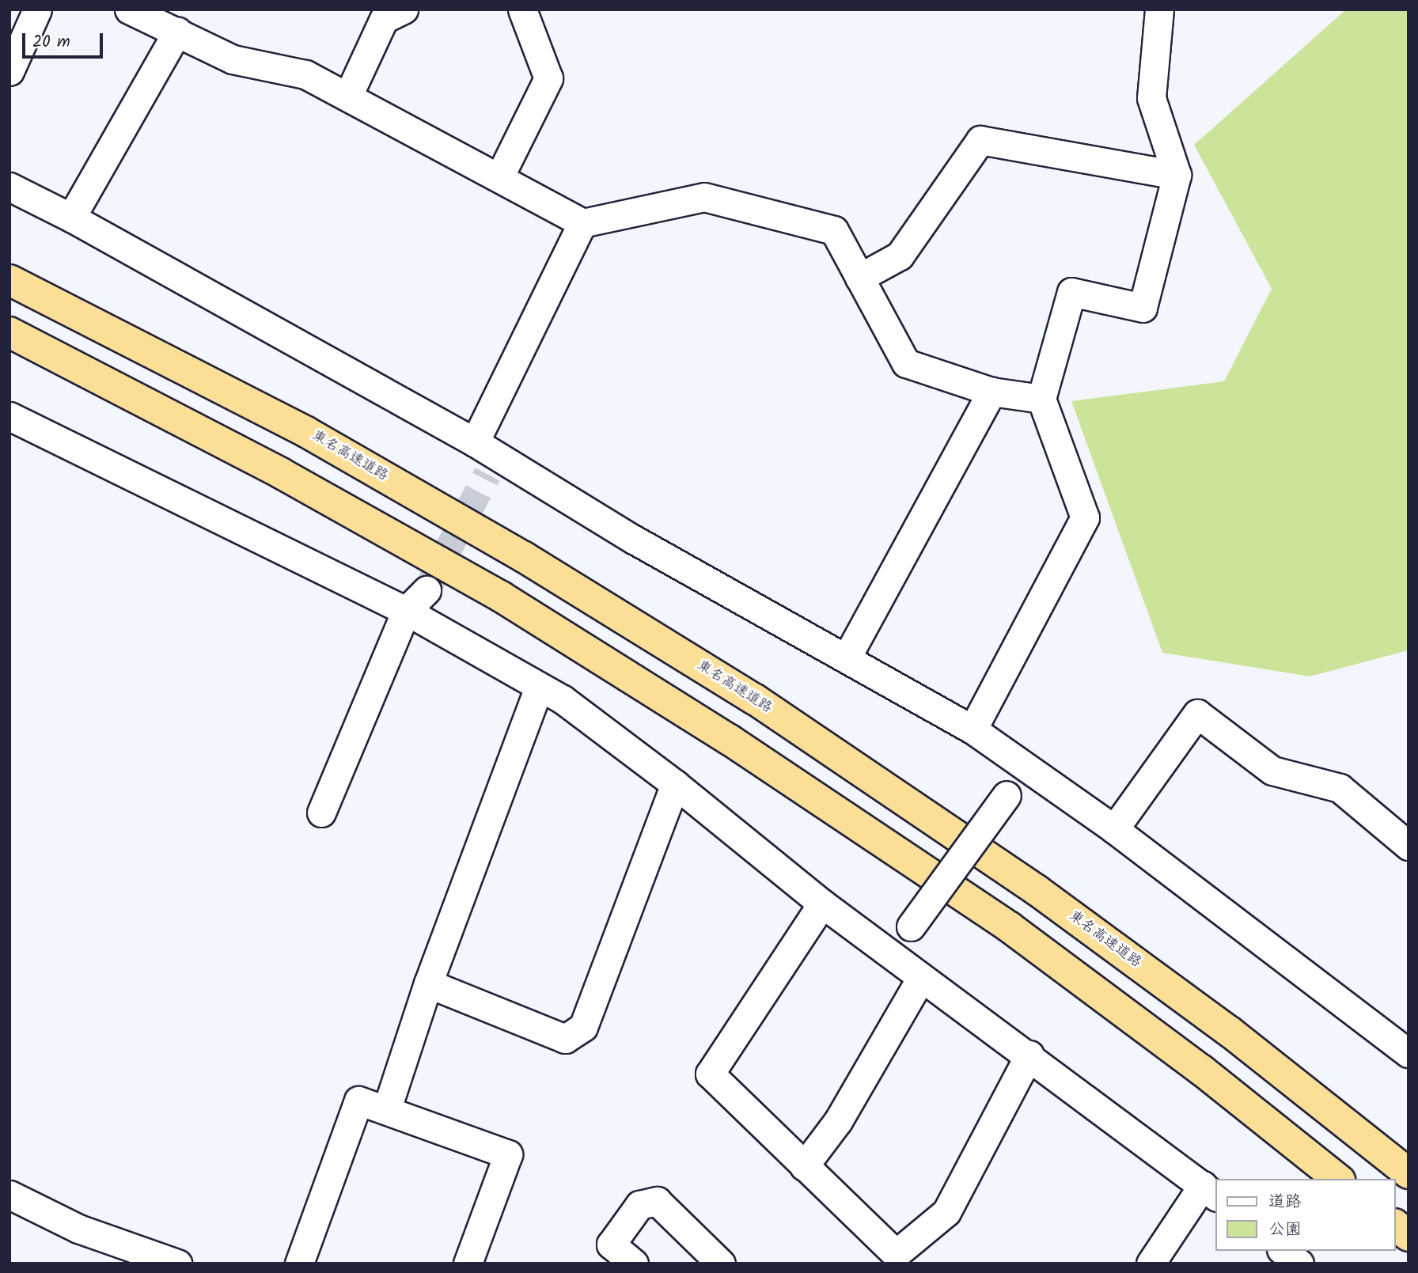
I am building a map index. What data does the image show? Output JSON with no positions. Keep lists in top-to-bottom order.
{
  "streets": {
    "highway": ["東名高速道路"]
  },
  "legend": ["道路", "公園"],
  "scale_bar": "20 m"
}
